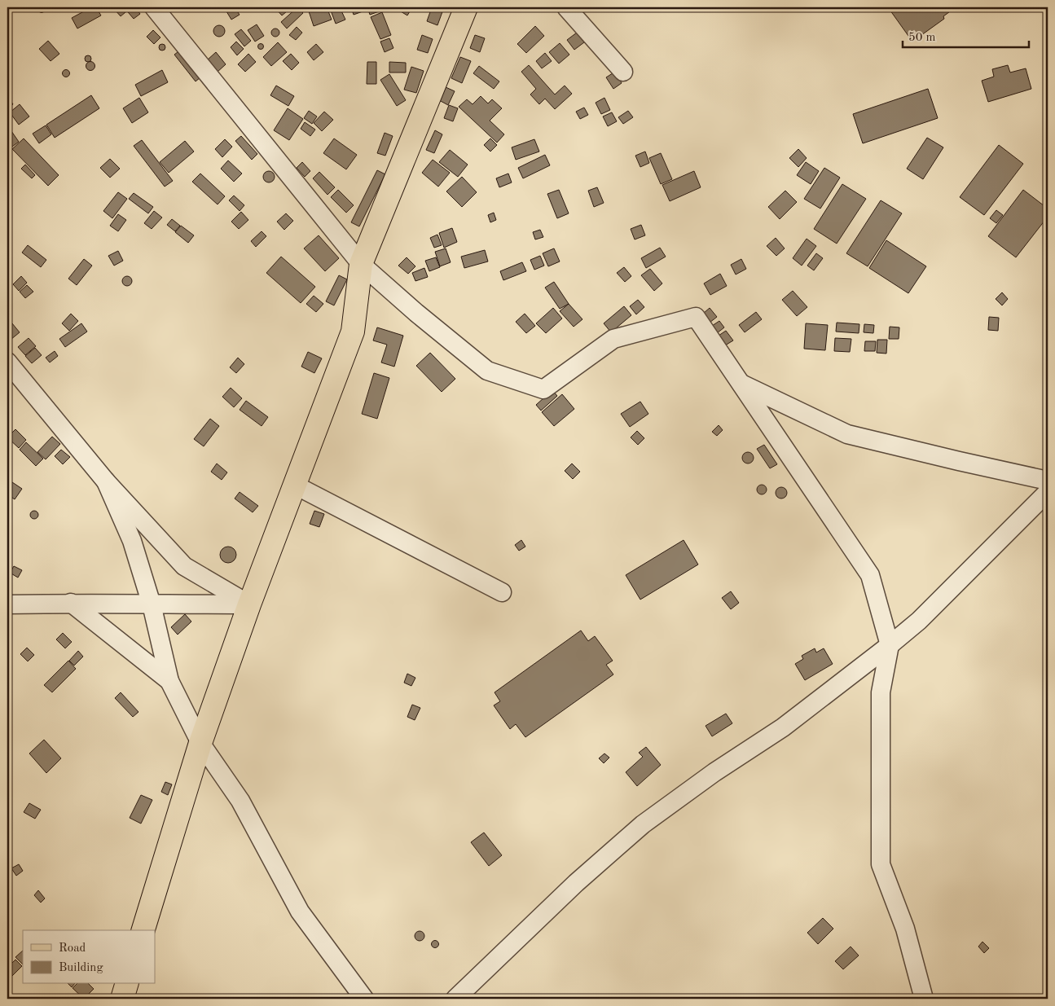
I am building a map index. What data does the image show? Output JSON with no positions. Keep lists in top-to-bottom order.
{
  "legend": ["Road", "Building"],
  "scale_bar": "50 m"
}
